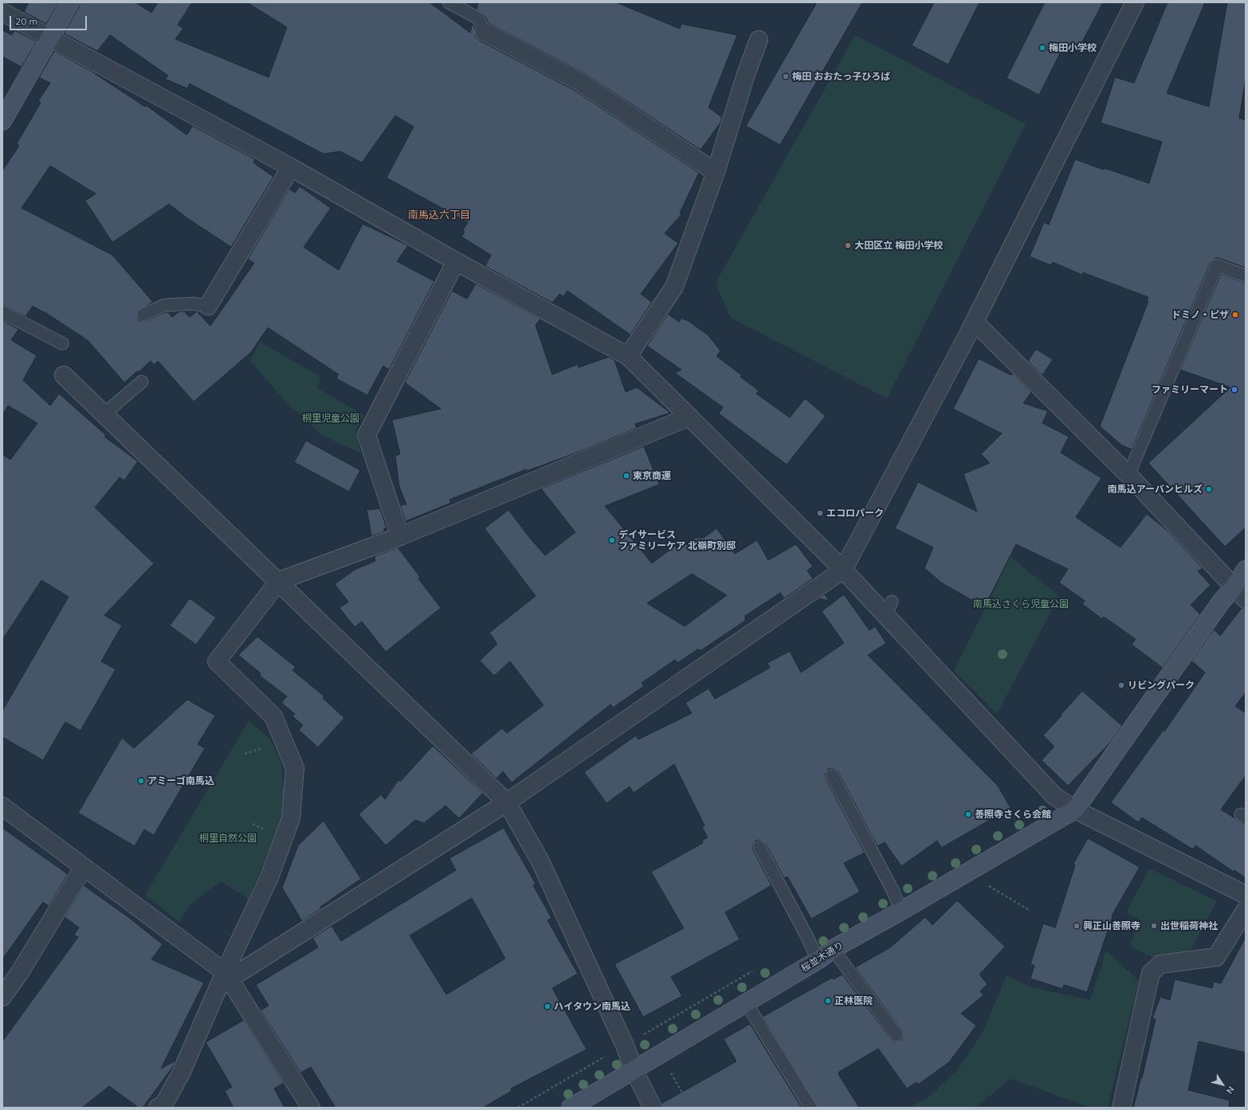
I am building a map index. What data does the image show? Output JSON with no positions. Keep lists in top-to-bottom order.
{
  "streets": {
    "street": ["桜並木通り"]
  },
  "districts": ["南馬込六丁目"],
  "parks": ["桐里児童公園", "南馬込さくら児童公園", "桐里自然公園"],
  "places": [
    "梅田小学校",
    "梅田 おおたっ子ひろば",
    "大田区立 梅田小学校",
    "ドミノ・ピザ",
    "ファミリーマート",
    "東京商運",
    "南馬込アーバンヒルズ",
    "エコロパーク",
    "デイサービス ファミリーケア 北嶺町別邸",
    "リビングパーク",
    "アミーゴ南馬込",
    "善照寺さくら会館",
    "興正山善照寺",
    "出世稲荷神社",
    "正林医院",
    "ハイタウン南馬込"
  ],
  "scale_bar": "20 m",
  "north": "bottom right"
}
